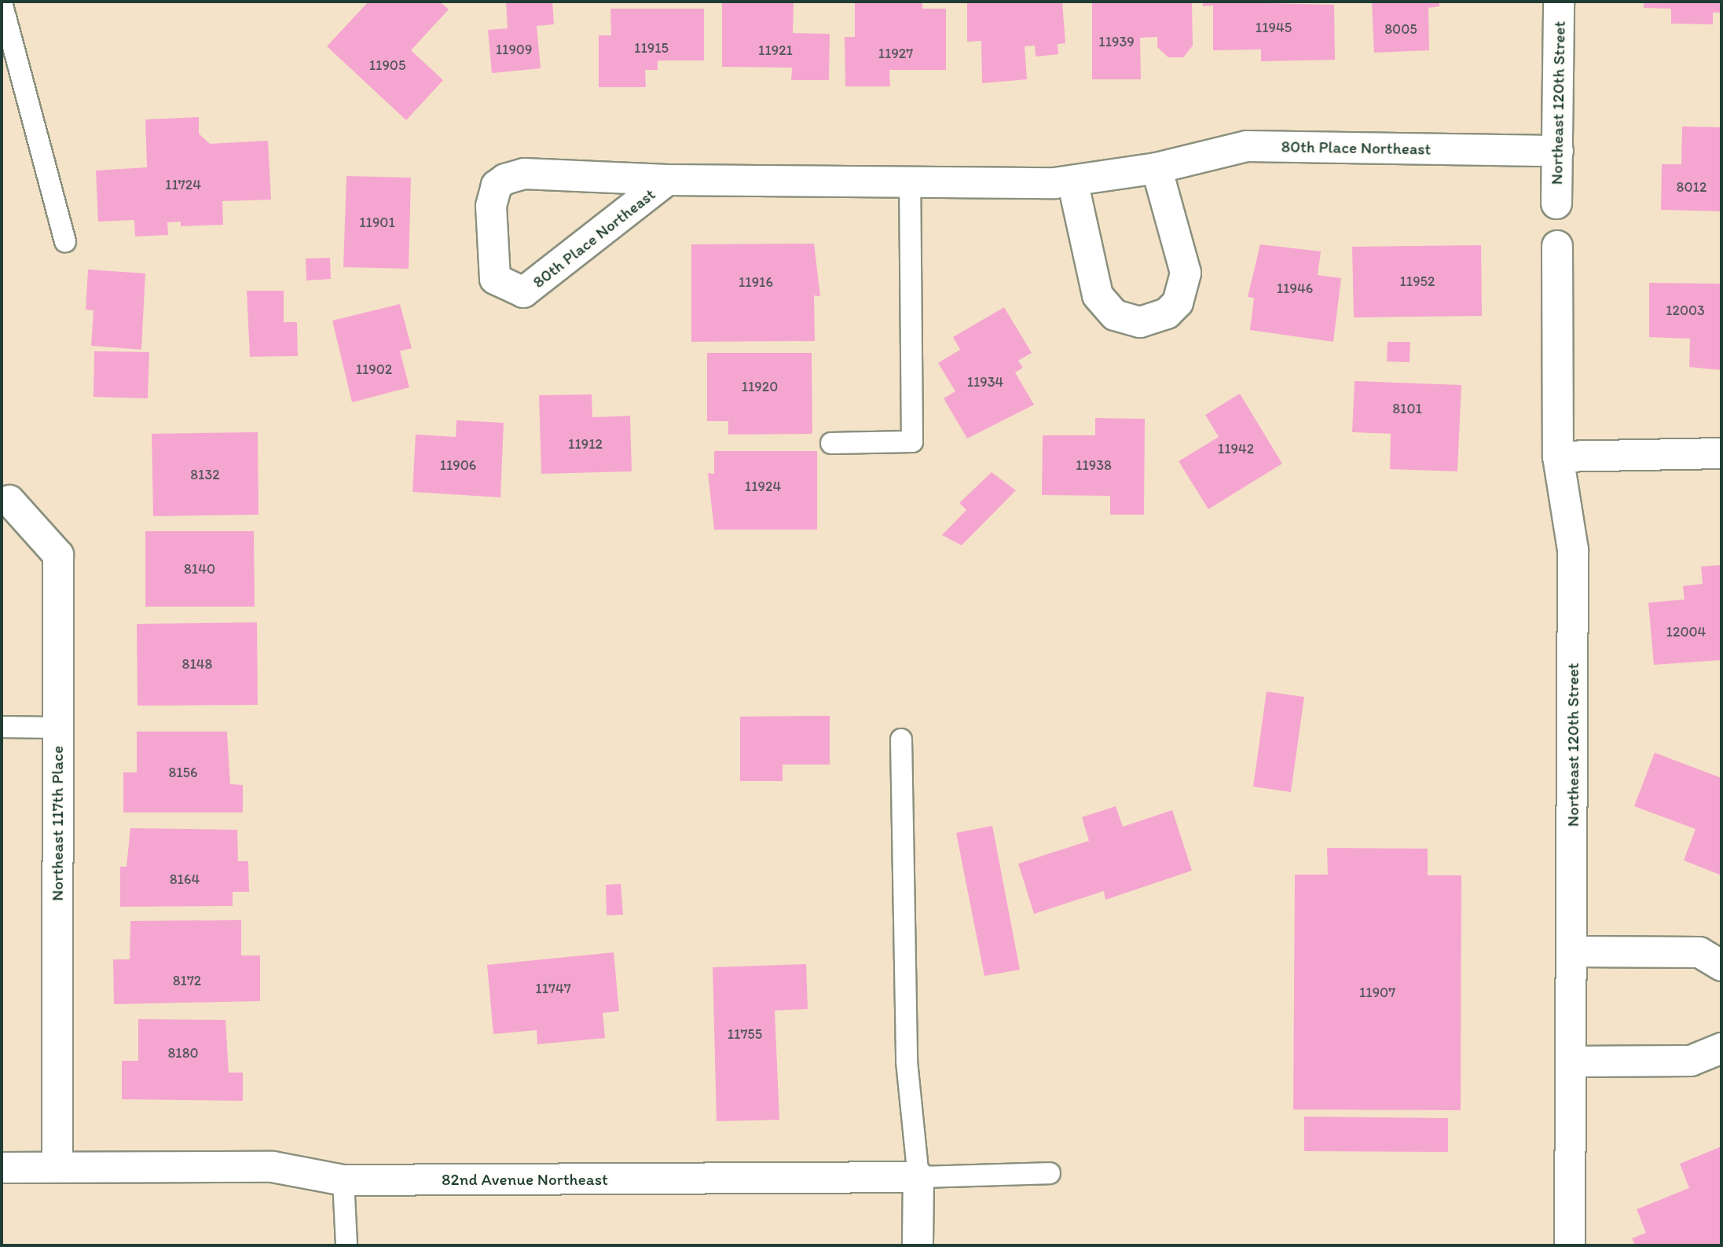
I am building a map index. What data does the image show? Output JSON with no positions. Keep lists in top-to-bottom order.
{
  "streets": {
    "street": [
      "Northeast 120th Street",
      "80th Place Northeast",
      "Northeast 117th Place",
      "82nd Avenue Northeast"
    ]
  },
  "crossings": [
    ["Northeast 120th Street", "80th Place Northeast"],
    ["Northeast 117th Place", "82nd Avenue Northeast"]
  ],
  "house_numbers": [
    "11945",
    "8005",
    "11939",
    "11915",
    "11909",
    "11921",
    "11927",
    "11905",
    "11724",
    "8012",
    "11901",
    "11952",
    "11916",
    "11946",
    "12003",
    "11902",
    "11934",
    "11920",
    "8101",
    "11912",
    "11942",
    "11906",
    "11938",
    "8132",
    "11924",
    "8140",
    "12004",
    "8148",
    "8156",
    "8164",
    "8172",
    "11747",
    "11907",
    "11755",
    "8180"
  ]
}
